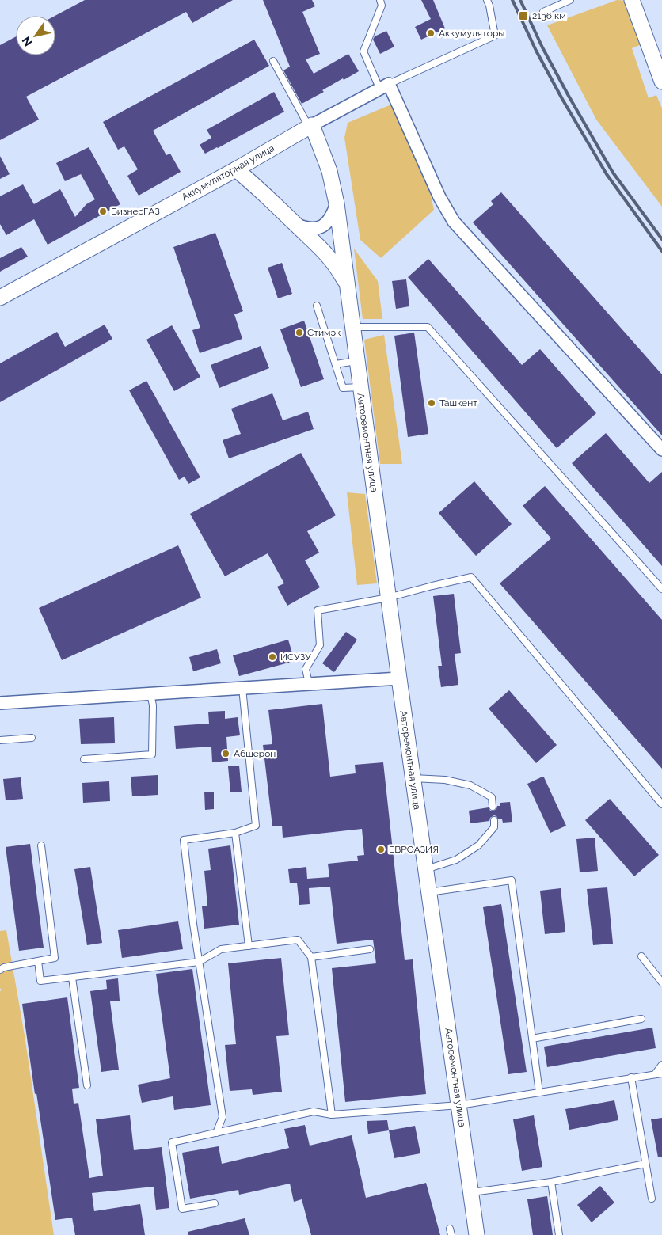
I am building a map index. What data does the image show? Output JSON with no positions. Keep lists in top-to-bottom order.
{
  "streets": {
    "street": ["Аккумуляторная улица", "Авторемонтная улица"]
  },
  "places": {
    "transit": ["2136 км"],
    "other": [
      "Аккумуляторы",
      "БизнесГАЗ",
      "Стимэк",
      "Ташкент",
      "ИСУЗУ",
      "Абшерон",
      "ЕВРОАЗИЯ"
    ]
  },
  "north": "bottom left"
}
